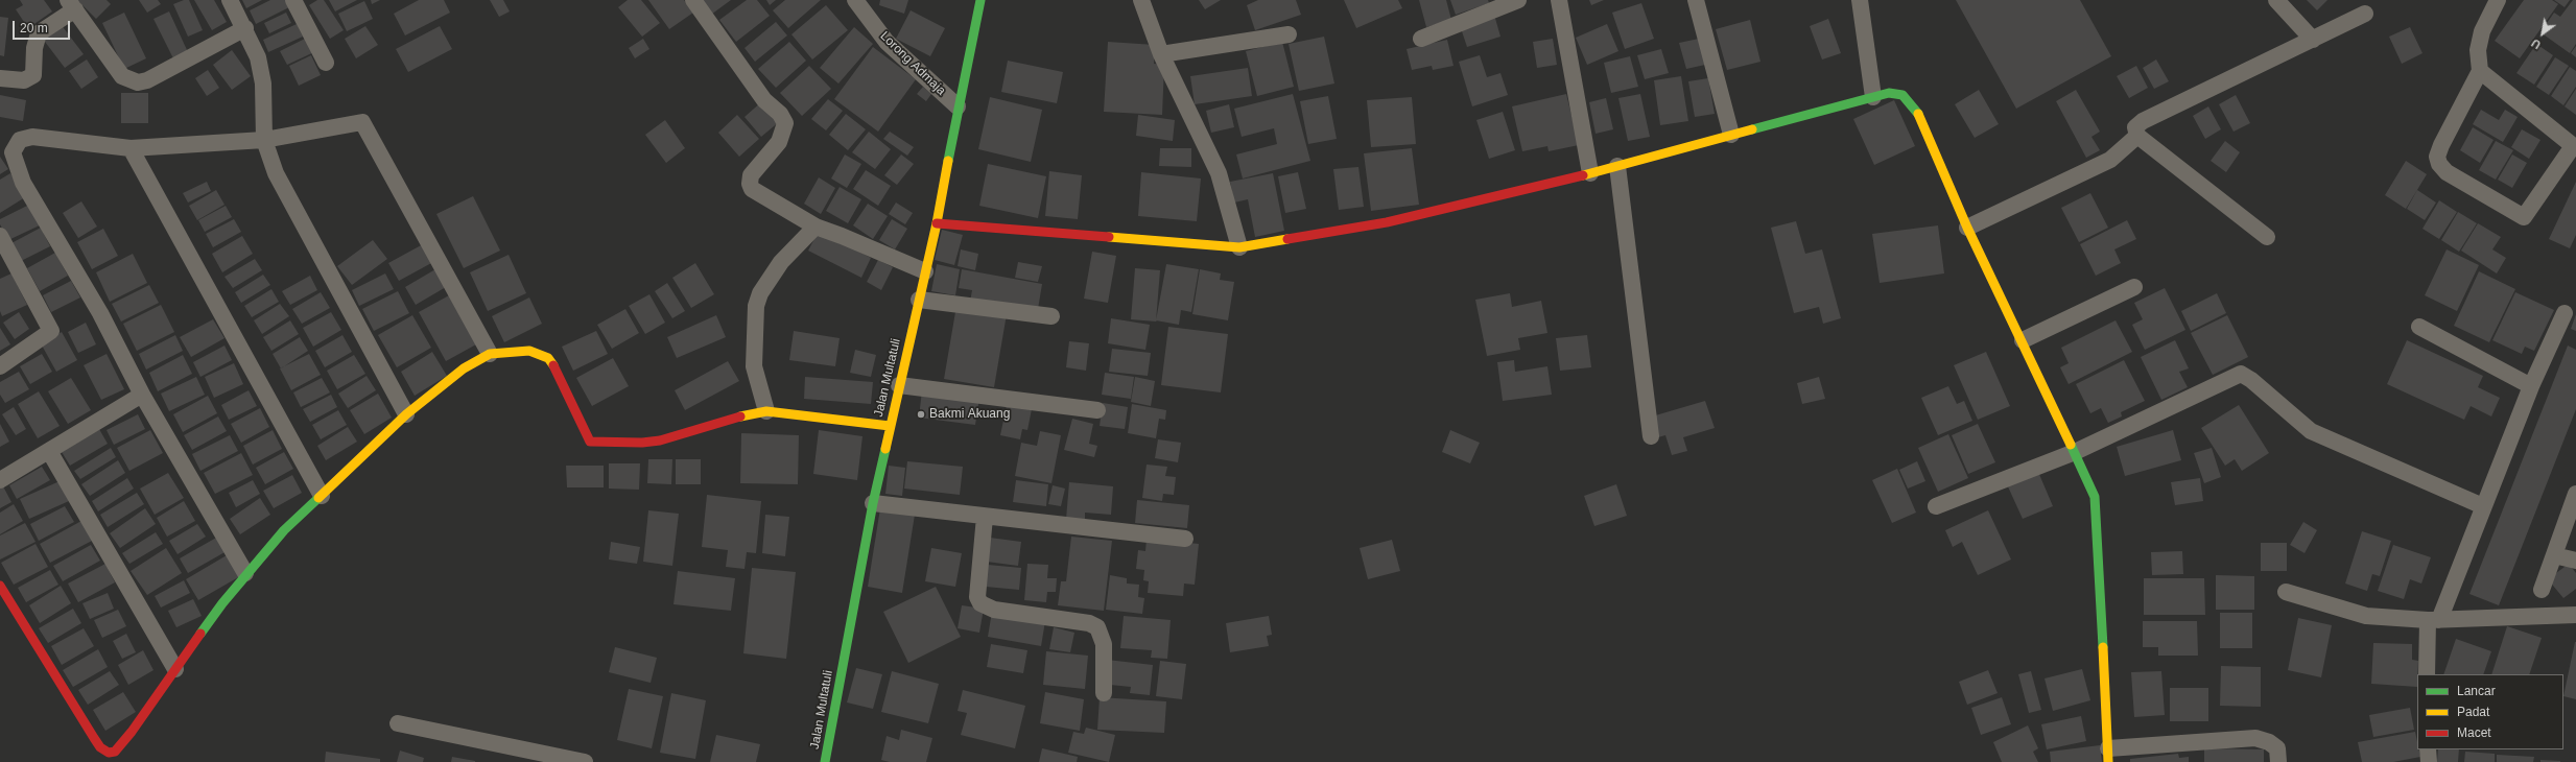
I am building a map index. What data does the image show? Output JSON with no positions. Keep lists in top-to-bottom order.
{
  "streets": {
    "street": ["Lorong Admaja", "Jalan Multatuli"]
  },
  "crossings": [
    ["Lorong Admaja", "Jalan Multatuli"]
  ],
  "places": ["Bakmi Akuang"],
  "legend": ["Lancar", "Padat", "Macet"],
  "scale_bar": "20 m",
  "north": "bottom left"
}
